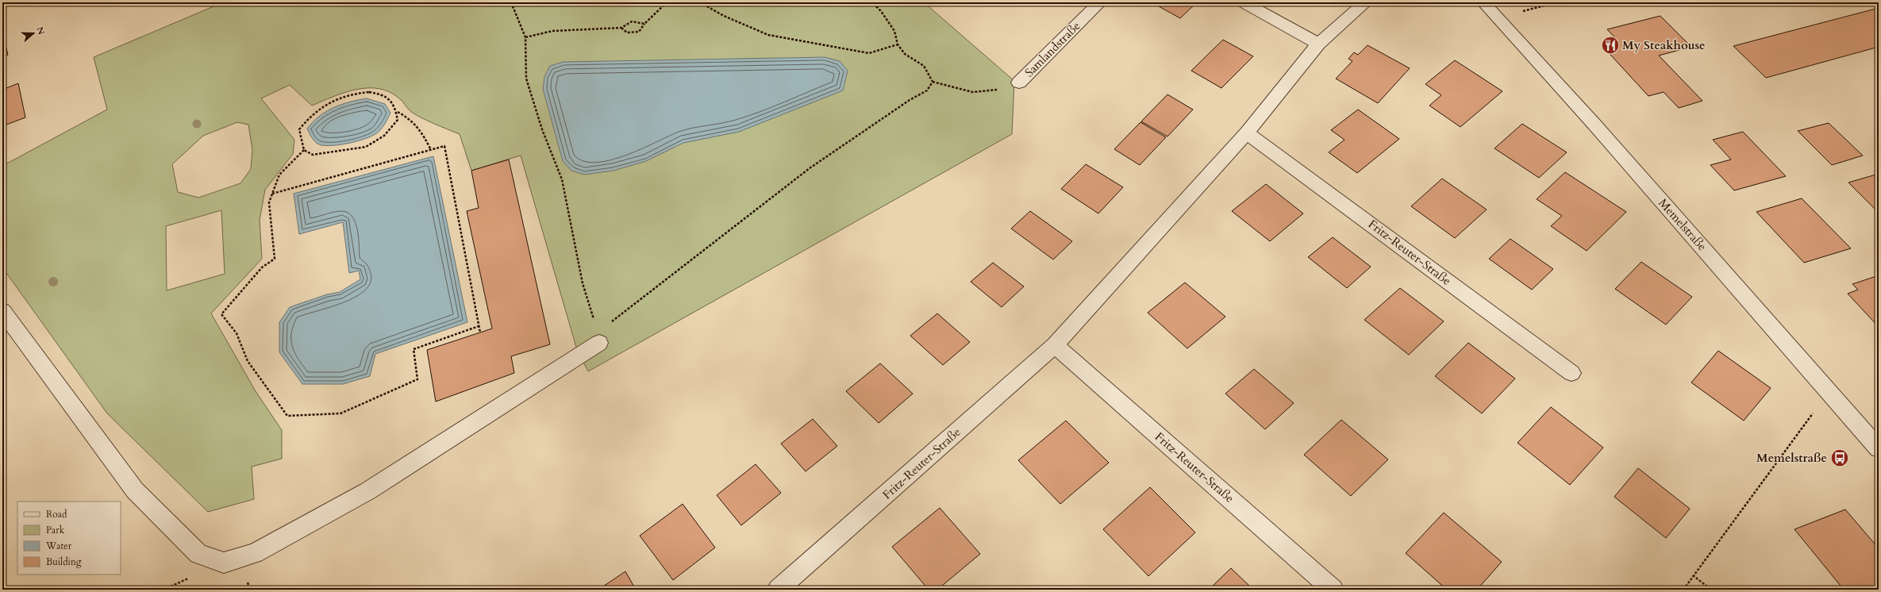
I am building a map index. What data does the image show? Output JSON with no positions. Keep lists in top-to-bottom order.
{
  "streets": {
    "street": ["Samlandstraße", "Memelstraße", "Fritz-Reuter-Straße"]
  },
  "places": {
    "restaurant": ["My Steakhouse"],
    "bus stop": ["Memelstraße"]
  },
  "legend": [
    "Road",
    "Park",
    "Water",
    "Building"
  ],
  "north": "right"
}
